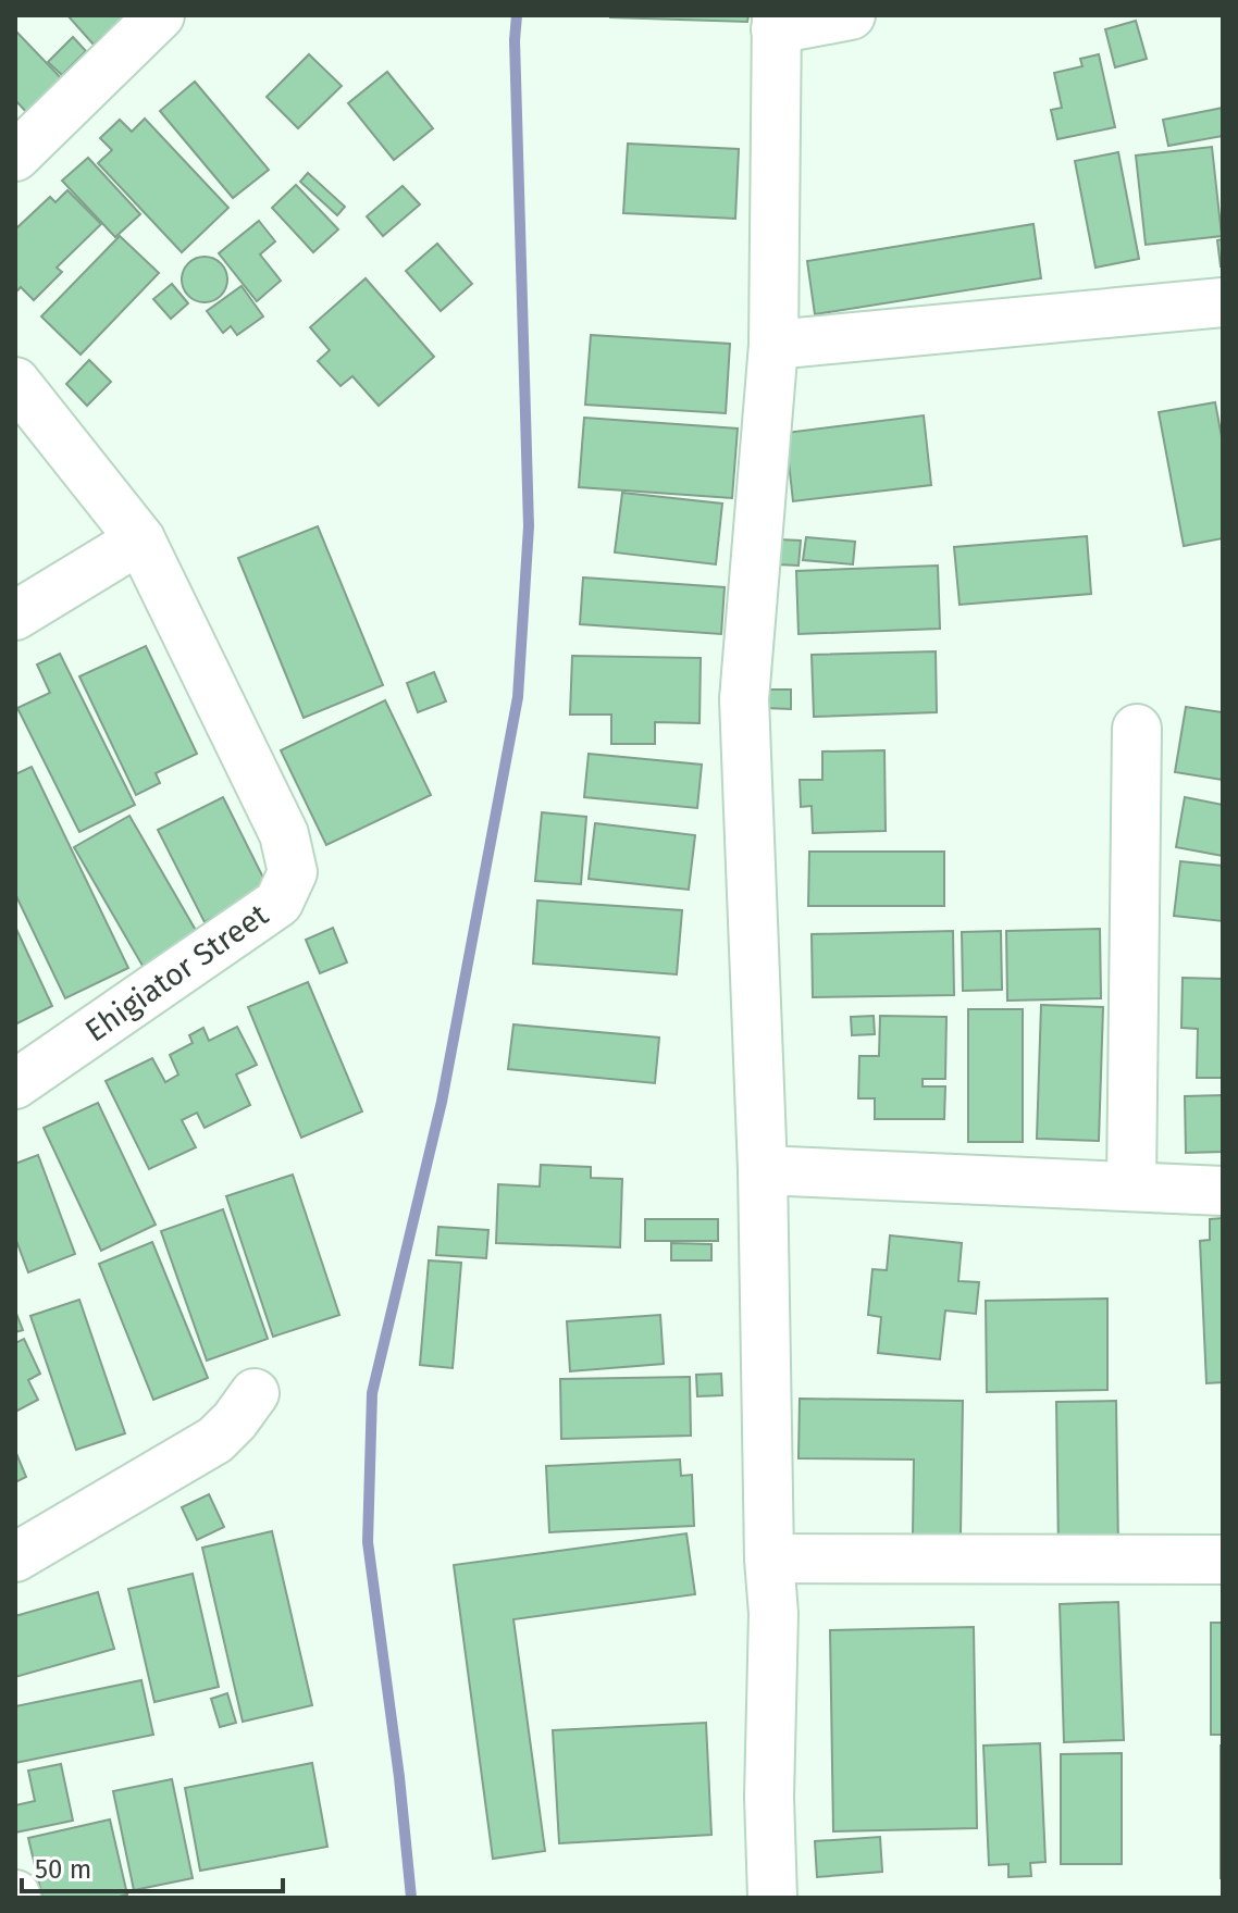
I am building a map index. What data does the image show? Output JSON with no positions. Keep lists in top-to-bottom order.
{
  "streets": {
    "street": ["Ehigiator Street"]
  },
  "scale_bar": "50 m"
}
